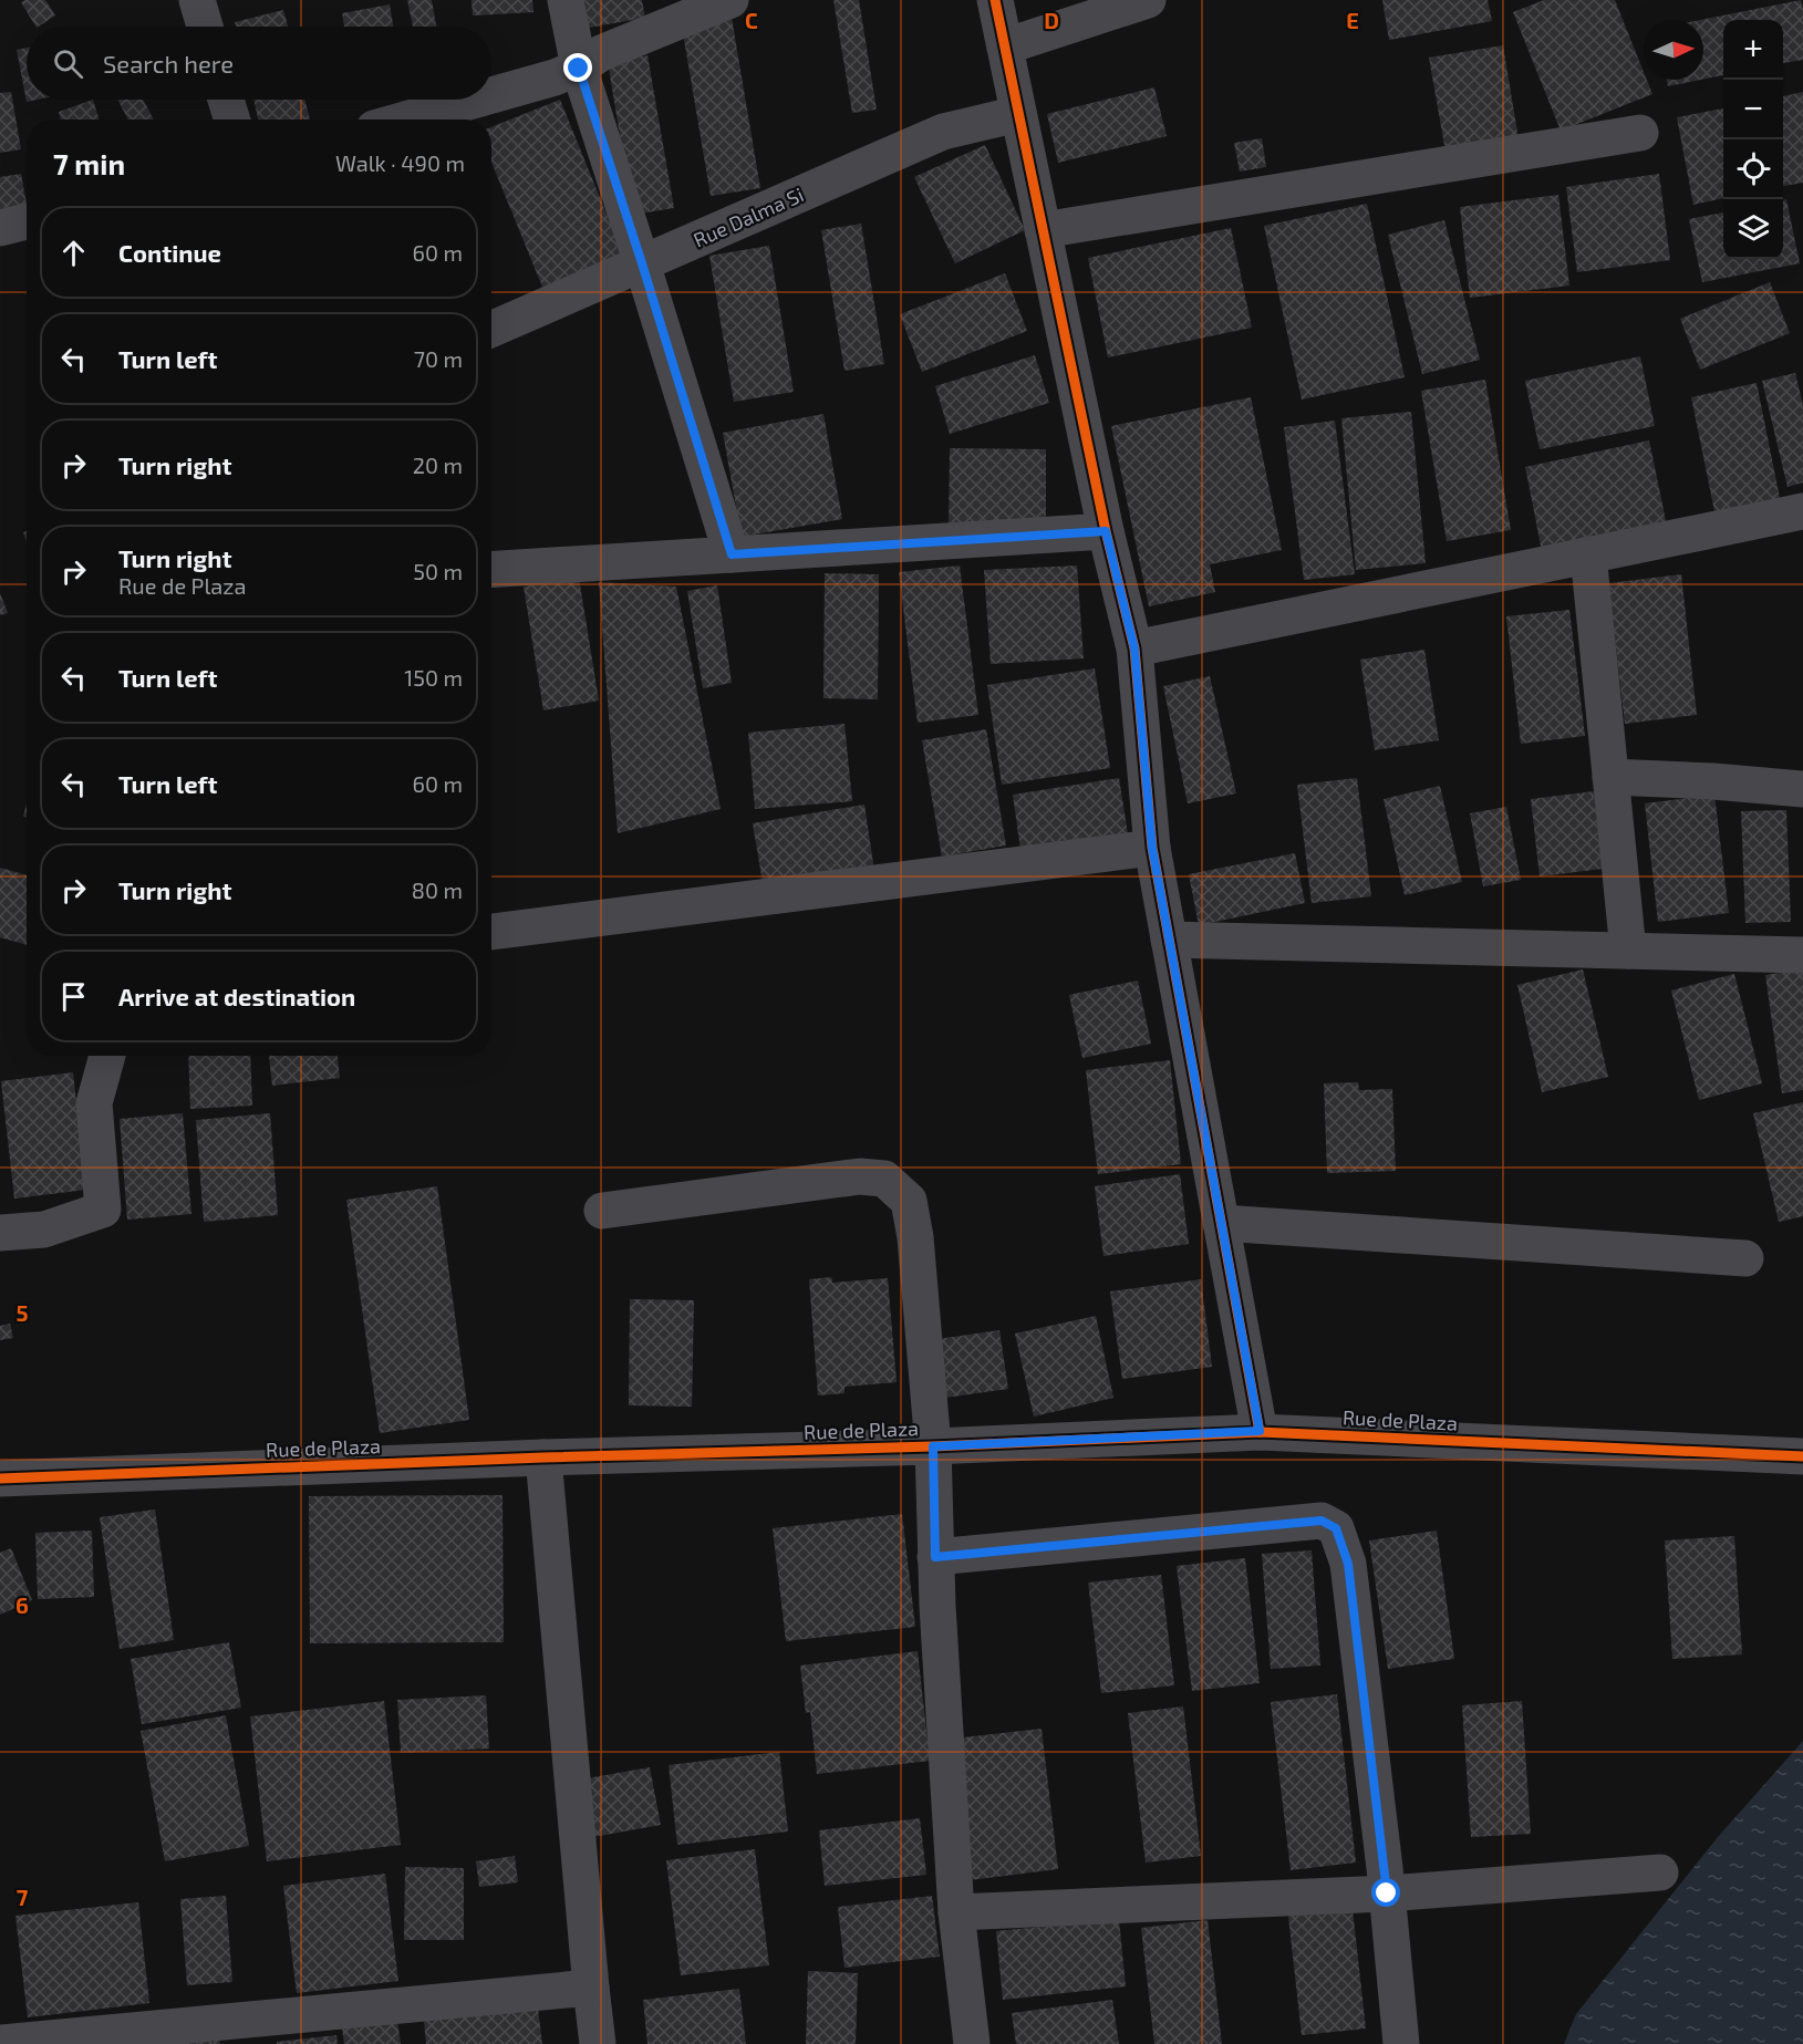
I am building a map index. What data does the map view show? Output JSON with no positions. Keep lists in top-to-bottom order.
{
  "streets": {
    "street": ["Rue Dalma Si", "Rue de Plaza"]
  },
  "north": "right",
  "page": {
    "map_buttons": ["+", "−"],
    "search": "Search here",
    "heading": ["7 min", "Walk · 490 m"],
    "list": [
      ["Continue", "60 m"],
      ["Turn left", "70 m"],
      ["Turn right", "20 m"],
      ["Turn right", "Rue de Plaza", "50 m"],
      ["Turn left", "150 m"],
      ["Turn left", "60 m"],
      ["Turn right", "80 m"],
      "Arrive at destination"
    ]
  },
  "grid": {
    "columns": ["C", "D", "E"],
    "rows": ["5", "6", "7"]
  }
}
